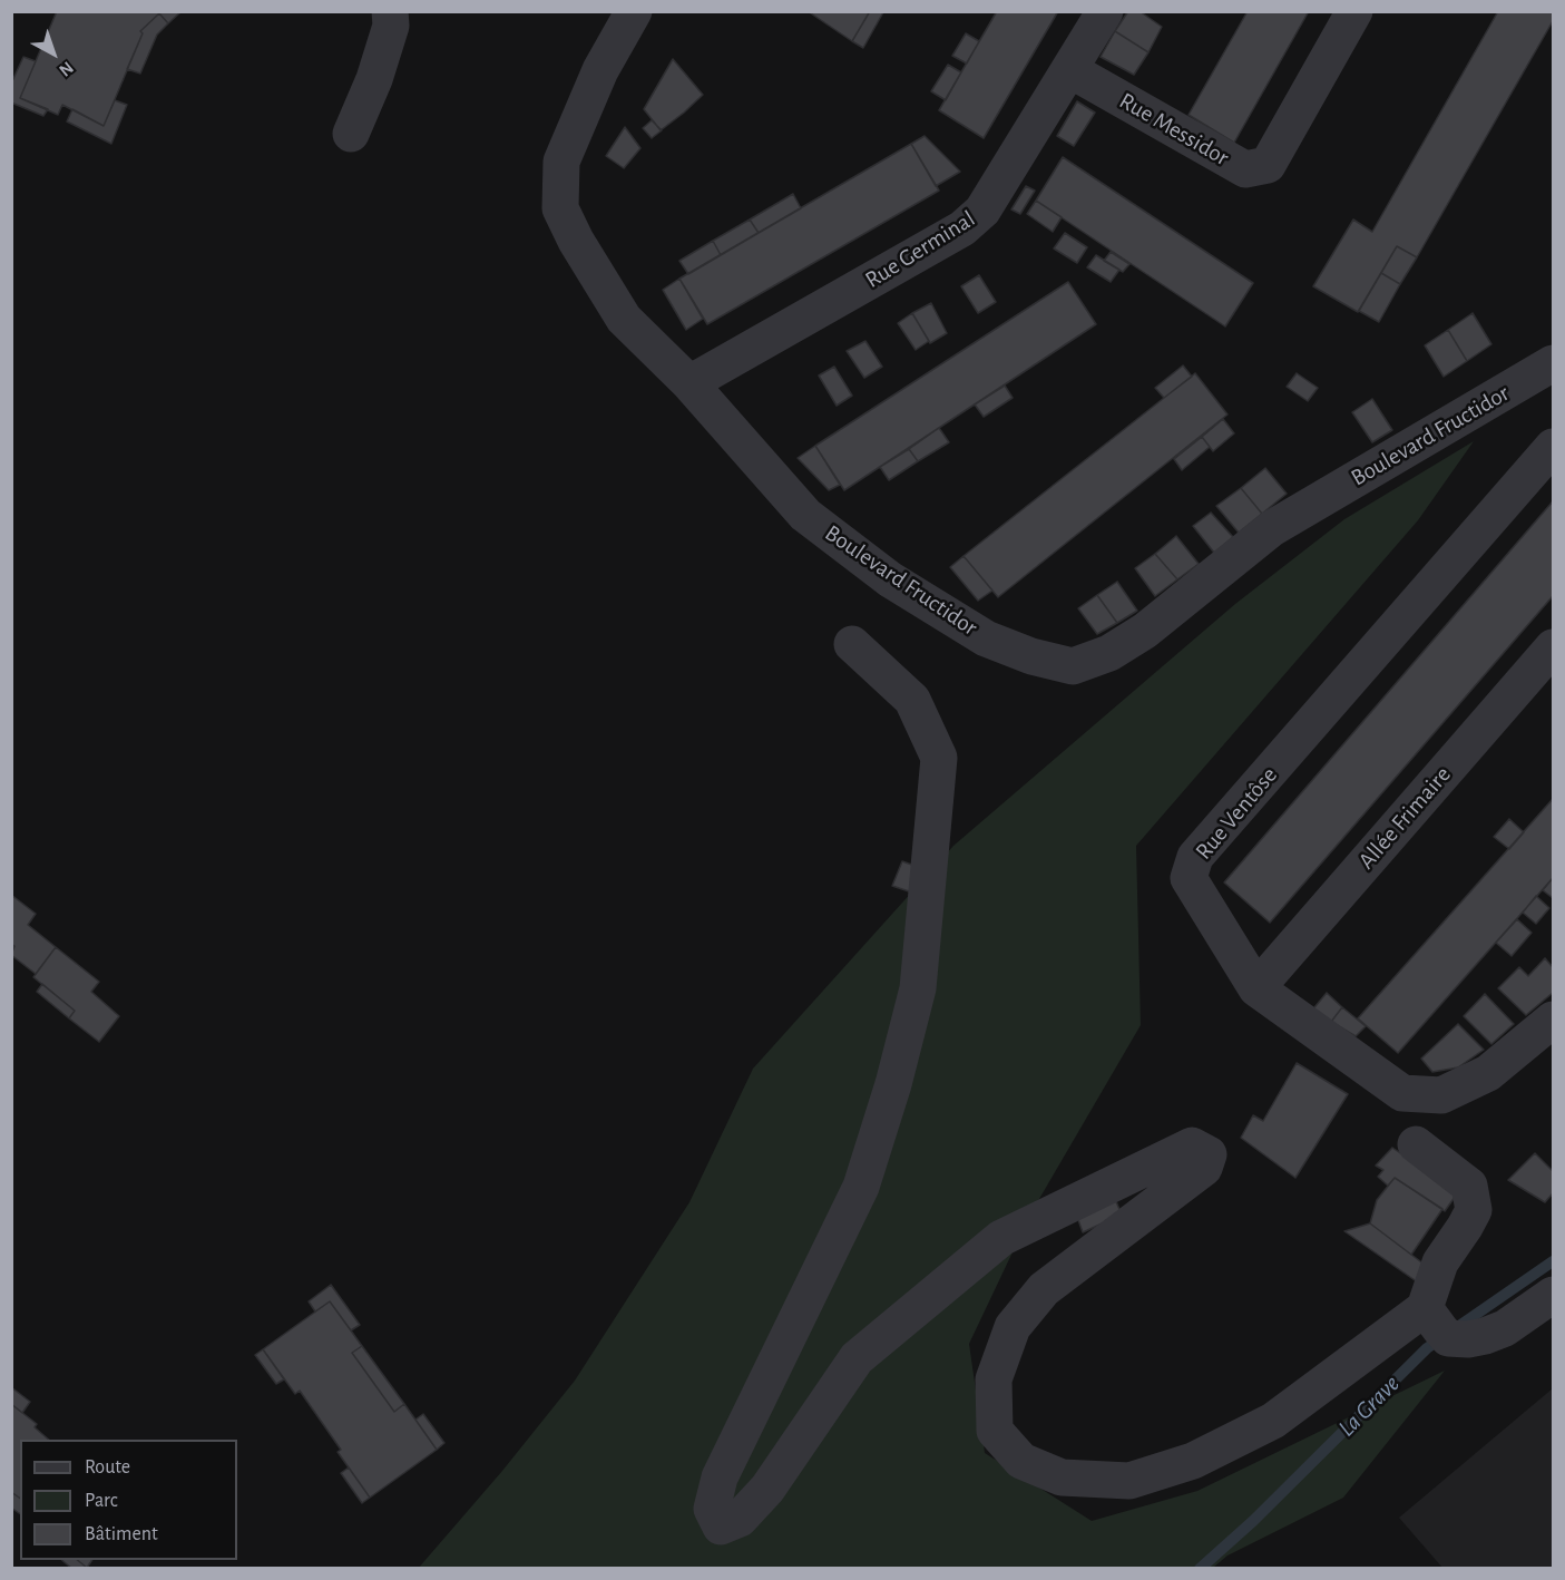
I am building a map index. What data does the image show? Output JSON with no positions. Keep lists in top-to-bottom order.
{
  "streets": {
    "street": [
      "Rue Messidor",
      "Rue Germinal",
      "Boulevard Fructidor",
      "Rue Ventôse",
      "Allée Frimaire"
    ]
  },
  "crossings": [
    ["Rue Messidor", "Rue Germinal"],
    ["Rue Germinal", "Boulevard Fructidor"],
    ["Rue Ventôse", "Allée Frimaire"]
  ],
  "water": ["La Grave"],
  "legend": ["Route", "Parc", "Bâtiment"],
  "north": "bottom right"
}
